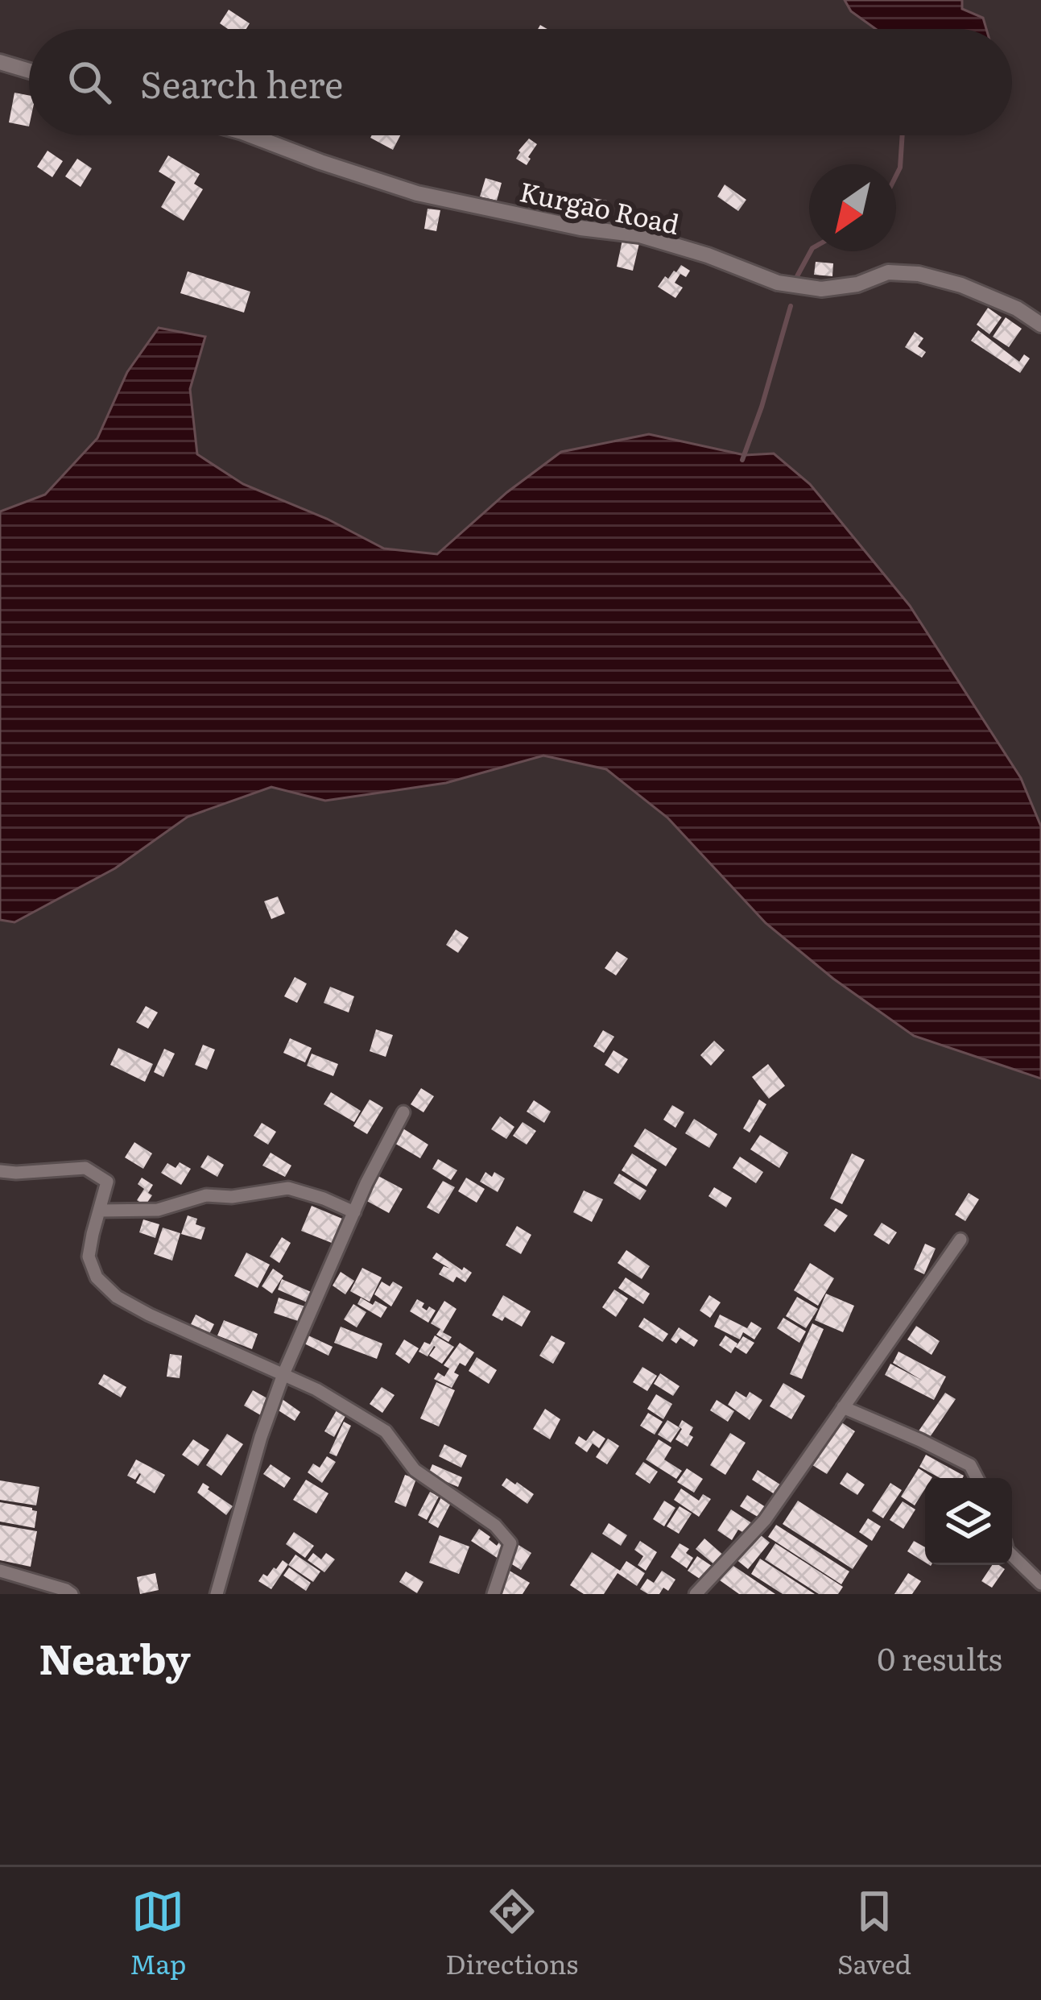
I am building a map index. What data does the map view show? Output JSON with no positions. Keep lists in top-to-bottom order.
{
  "streets": {
    "street": ["Kurgao Road"]
  },
  "north": "bottom left",
  "page": {
    "search": "Search here",
    "heading": ["Nearby", "0 results"],
    "nav": ["Map", "Directions", "Saved"]
  }
}
